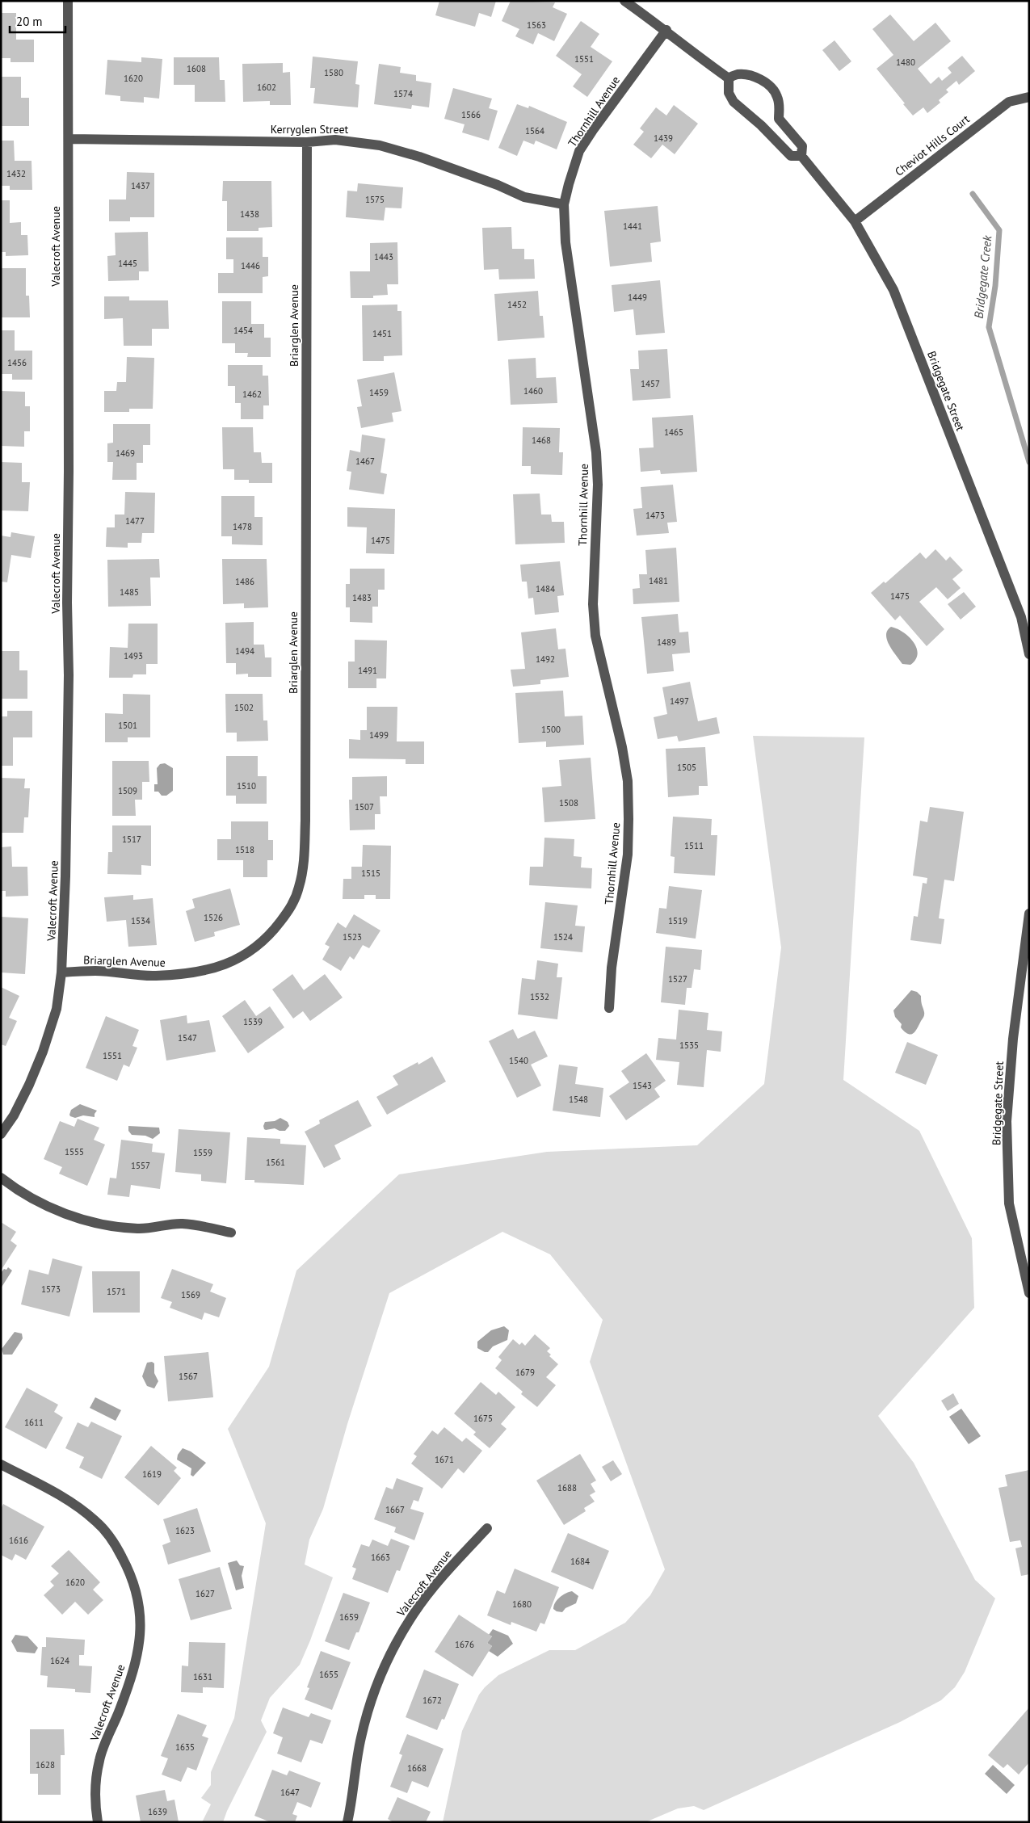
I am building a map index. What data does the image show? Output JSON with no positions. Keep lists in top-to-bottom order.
{
  "streets": {
    "street": [
      "Thornhill Avenue",
      "Kerryglen Street",
      "Cheviot Hills Court",
      "Valecroft Avenue",
      "Briarglen Avenue",
      "Bridgegate Street"
    ]
  },
  "crossings": [
    ["Thornhill Avenue", "Kerryglen Street"],
    ["Kerryglen Street", "Valecroft Avenue"],
    ["Kerryglen Street", "Briarglen Avenue"],
    ["Cheviot Hills Court", "Bridgegate Street"],
    ["Valecroft Avenue", "Briarglen Avenue"]
  ],
  "water": ["Bridgegate Creek"],
  "house_numbers": [
    "1563",
    "1551",
    "1480",
    "1608",
    "1580",
    "1620",
    "1602",
    "1574",
    "1566",
    "1564",
    "1439",
    "1432",
    "1437",
    "1575",
    "1438",
    "1441",
    "1443",
    "1445",
    "1446",
    "1449",
    "1452",
    "1454",
    "1451",
    "1456",
    "1457",
    "1460",
    "1459",
    "1462",
    "1465",
    "1468",
    "1469",
    "1467",
    "1473",
    "1477",
    "1478",
    "1475",
    "1481",
    "1486",
    "1484",
    "1485",
    "1475",
    "1483",
    "1489",
    "1494",
    "1493",
    "1492",
    "1491",
    "1497",
    "1502",
    "1501",
    "1500",
    "1499",
    "1505",
    "1510",
    "1509",
    "1508",
    "1507",
    "1517",
    "1511",
    "1518",
    "1515",
    "1526",
    "1534",
    "1519",
    "1523",
    "1524",
    "1527",
    "1532",
    "1539",
    "1547",
    "1535",
    "1551",
    "1540",
    "1543",
    "1548",
    "1555",
    "1559",
    "1561",
    "1557",
    "1573",
    "1571",
    "1569",
    "1679",
    "1567",
    "1675",
    "1611",
    "1671",
    "1619",
    "1688",
    "1667",
    "1623",
    "1616",
    "1663",
    "1684",
    "1620",
    "1627",
    "1680",
    "1659",
    "1676",
    "1624",
    "1655",
    "1631",
    "1672",
    "1635",
    "1628",
    "1668",
    "1647",
    "1639"
  ],
  "scale_bar": "20 m"
}
